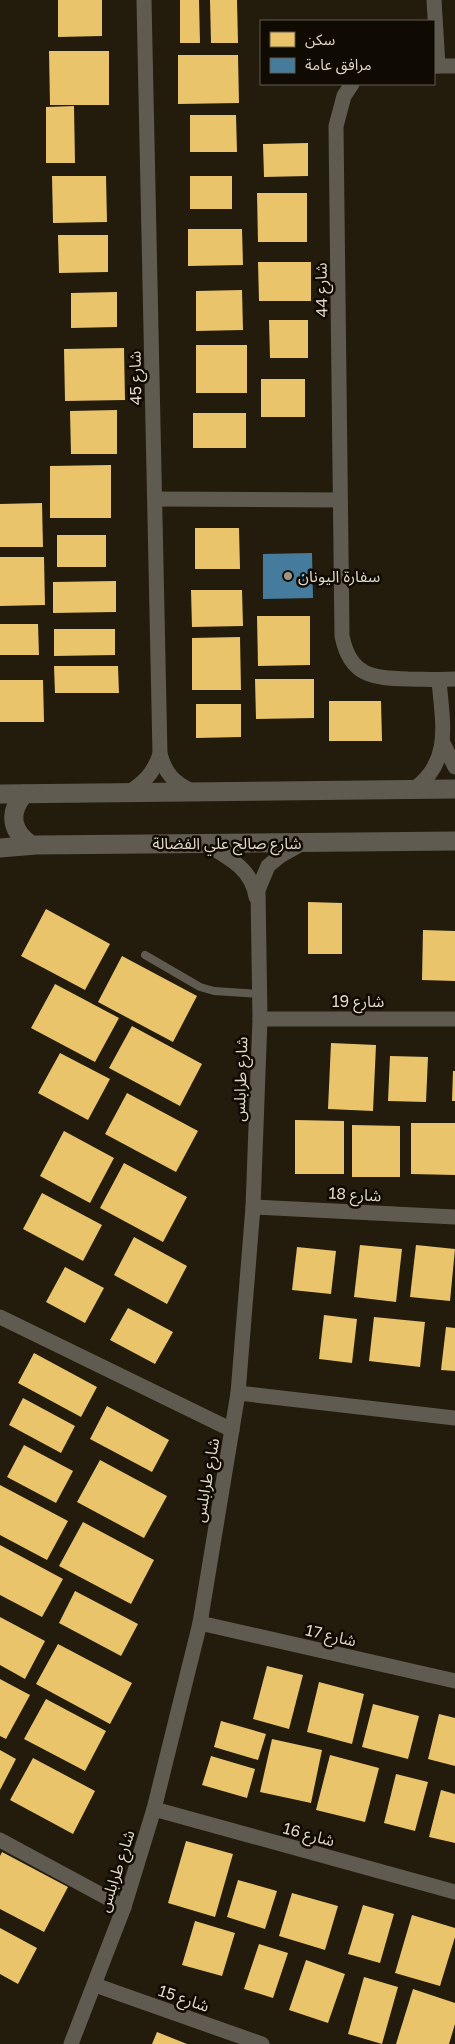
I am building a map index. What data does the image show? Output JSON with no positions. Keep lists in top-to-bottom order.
{
  "streets": {
    "street": [
      "شارع 44",
      "شارع 45",
      "شارع صالح علي الفضالة",
      "شارع 19",
      "شارع طرابلس",
      "شارع 18",
      "شارع 17",
      "شارع 16",
      "شارع 15"
    ]
  },
  "crossings": [
    ["شارع صالح علي الفضالة", "شارع طرابلس"],
    ["شارع 19", "شارع طرابلس"],
    ["شارع طرابلس", "شارع 18"],
    ["شارع طرابلس", "شارع 17"],
    ["شارع طرابلس", "شارع 16"],
    ["شارع طرابلس", "شارع 15"]
  ],
  "places": ["سفارة اليونان"],
  "legend": ["سكن", "مرافق عامة"]
}
